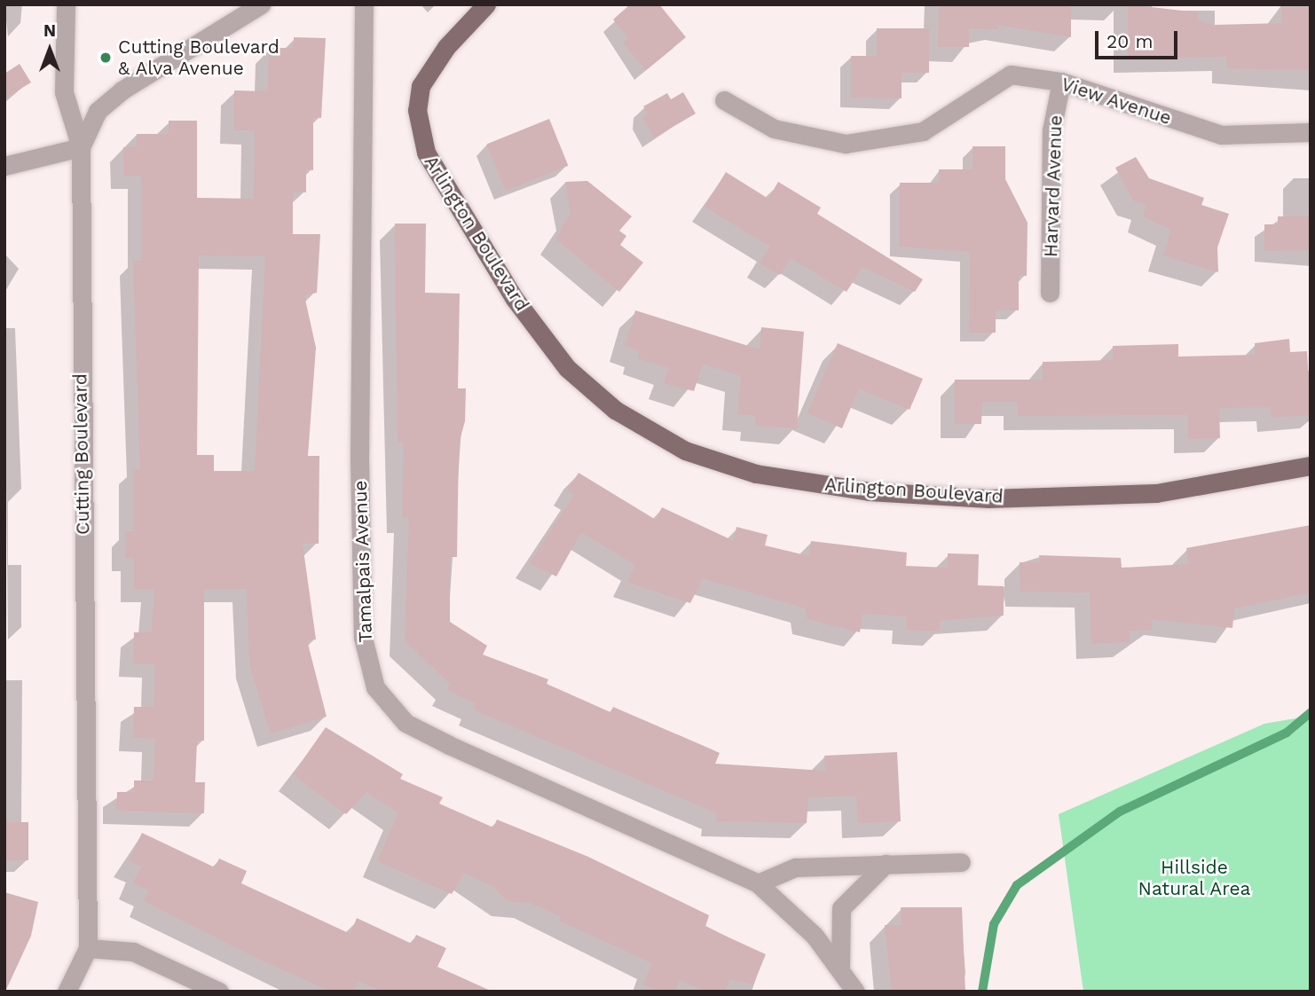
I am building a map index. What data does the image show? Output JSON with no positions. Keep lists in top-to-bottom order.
{
  "streets": {
    "main road": ["Arlington Boulevard"],
    "street": [
      "View Avenue",
      "Harvard Avenue",
      "Cutting Boulevard",
      "Tamalpais Avenue"
    ]
  },
  "crossings": [
    ["View Avenue", "Harvard Avenue"]
  ],
  "parks": ["Hillside Natural Area"],
  "places": ["Cutting Boulevard & Alva Avenue"],
  "scale_bar": "20 m",
  "north": "top"
}
